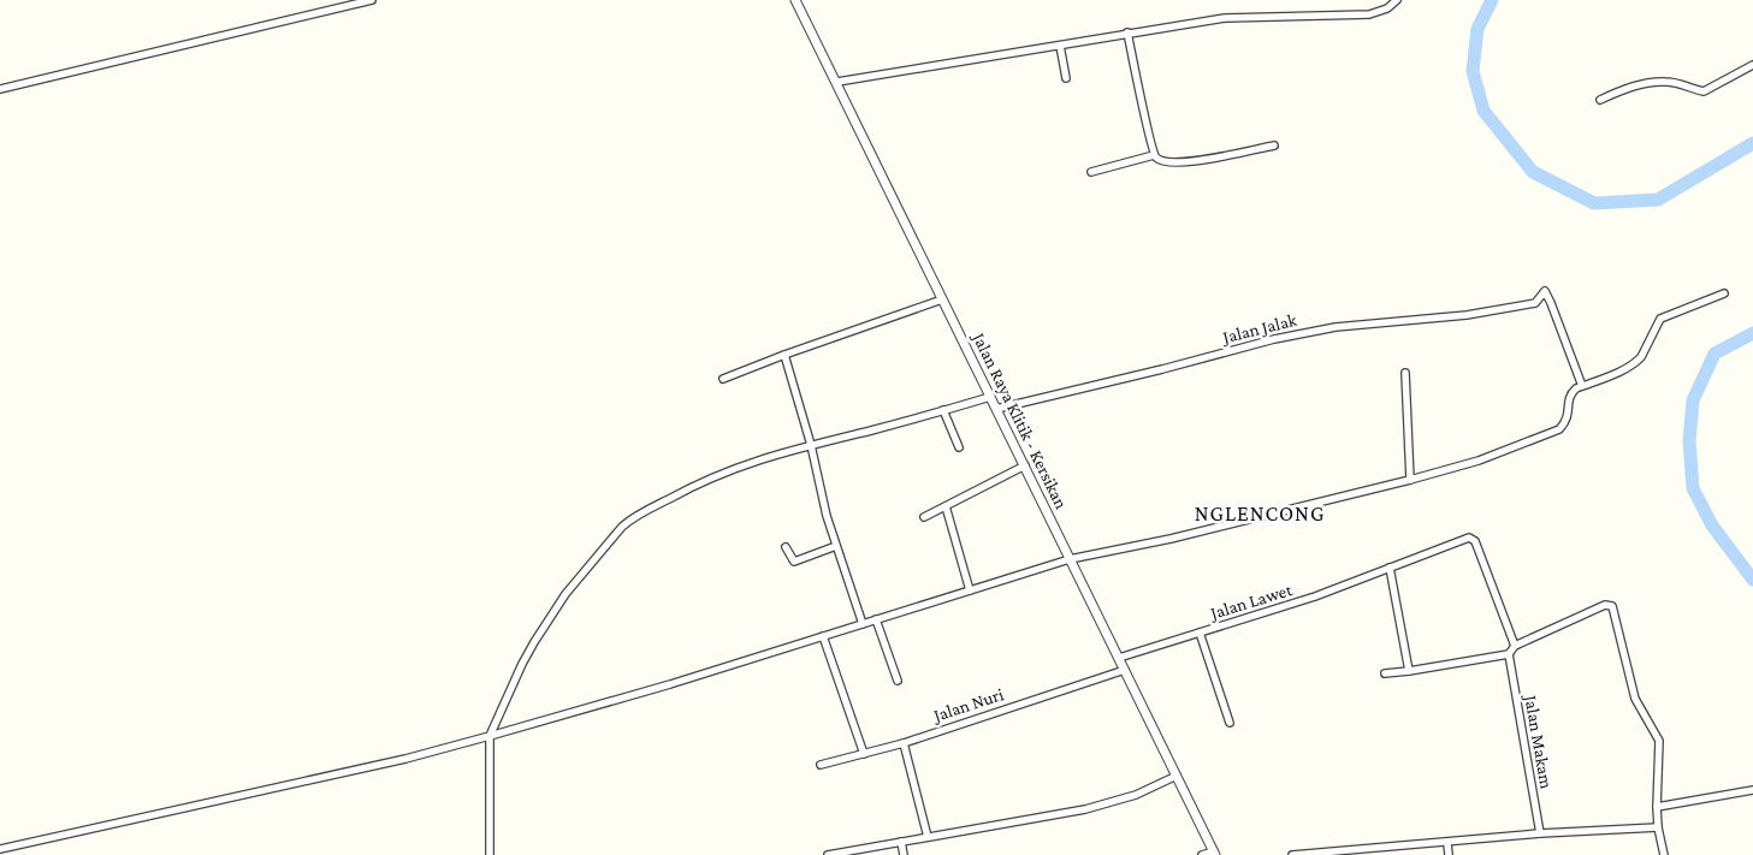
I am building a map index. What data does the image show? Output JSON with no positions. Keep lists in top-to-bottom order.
{
  "streets": {
    "street": [
      "Jalan Jalak",
      "Jalan Raya Klitik - Kersikan",
      "Jalan Lawet",
      "Jalan Nuri",
      "Jalan Makam"
    ]
  },
  "crossings": [
    ["Jalan Jalak", "Jalan Raya Klitik - Kersikan"],
    ["Jalan Raya Klitik - Kersikan", "Jalan Lawet"],
    ["Jalan Raya Klitik - Kersikan", "Jalan Nuri"]
  ],
  "districts": ["NGLENCONG"]
}
